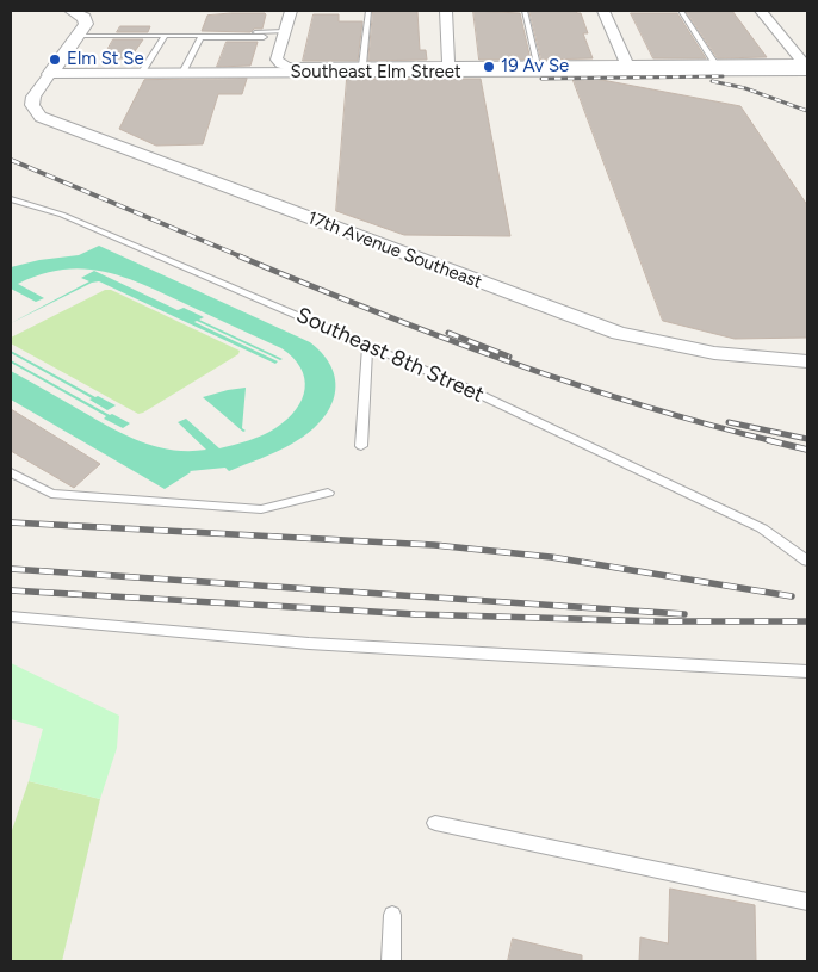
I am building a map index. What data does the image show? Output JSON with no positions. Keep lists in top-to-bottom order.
{
  "streets": {
    "street": ["Southeast Elm Street", "17th Avenue Southeast"],
    "lane": ["Southeast 8th Street"]
  },
  "crossings": [
    ["Southeast Elm Street", "17th Avenue Southeast"]
  ],
  "places": ["Elm St Se", "19 Av Se"]
}
